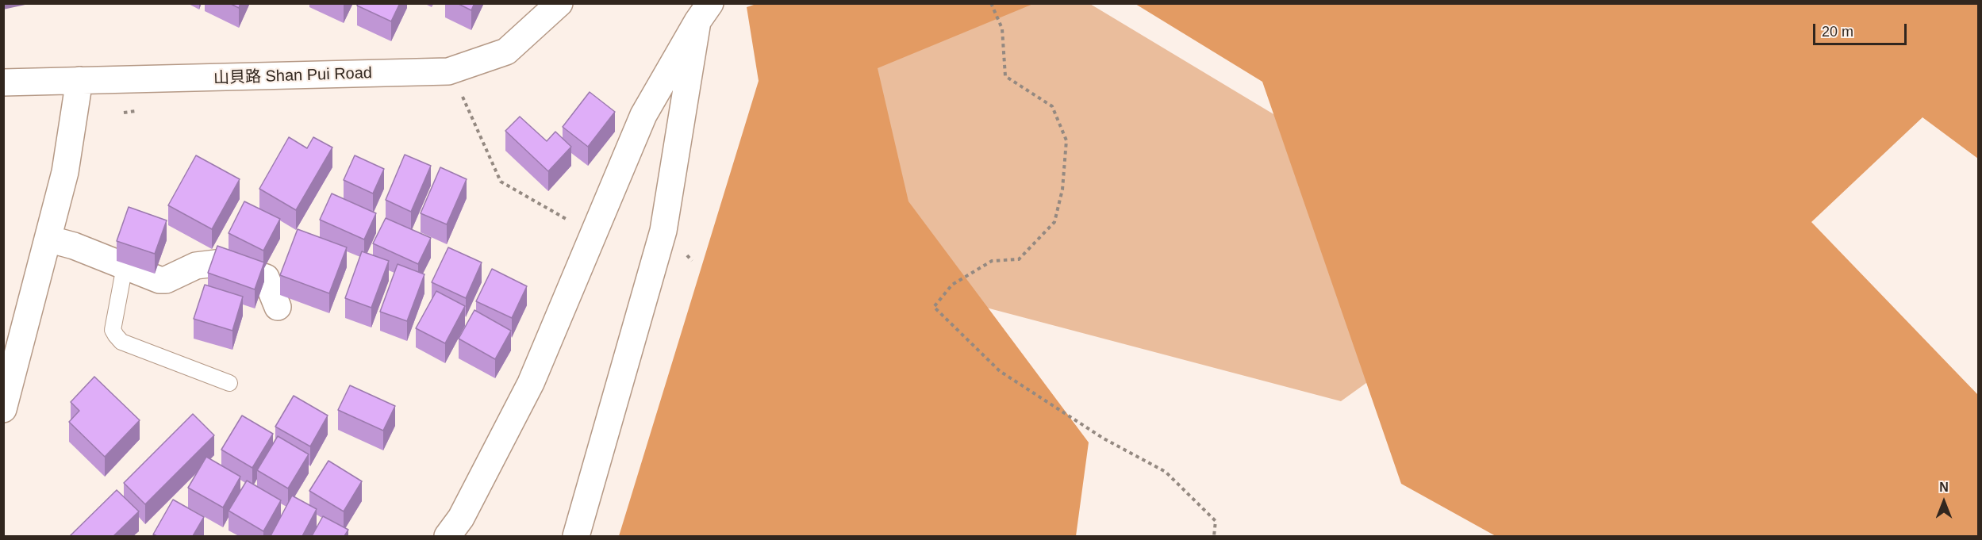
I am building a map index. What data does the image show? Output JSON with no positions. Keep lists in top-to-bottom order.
{
  "streets": {
    "street": ["山貝路 Shan Pui Road"]
  },
  "scale_bar": "20 m",
  "north": "top"
}
